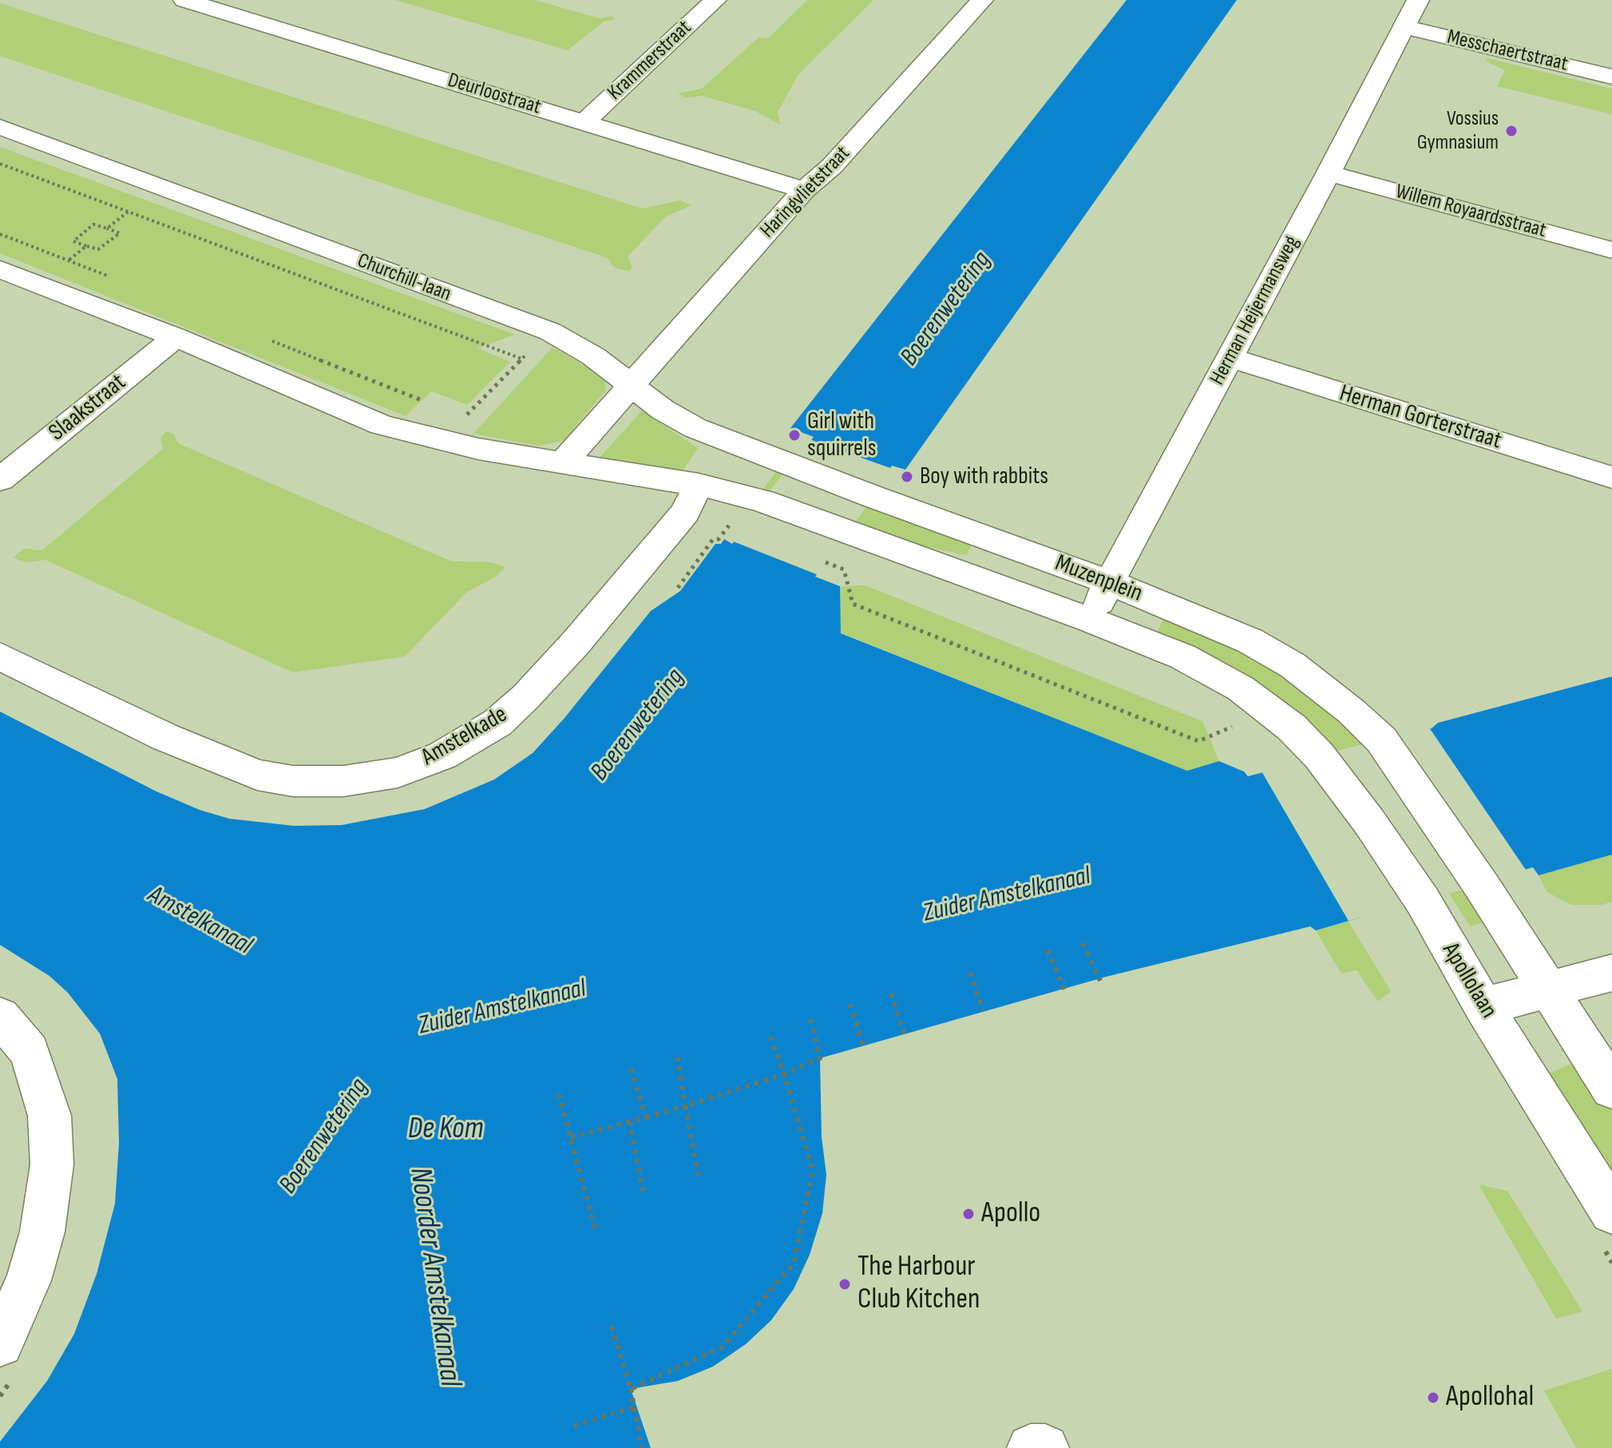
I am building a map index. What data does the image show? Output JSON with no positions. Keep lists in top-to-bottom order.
{
  "streets": {
    "street": [
      "Messchaertstraat",
      "Krammerstraat",
      "Deurloostraat",
      "Haringvlietstraat",
      "Willem Royaardsstraat",
      "Churchill-laan",
      "Herman Heijermansweg",
      "Slaakstraat",
      "Herman Gorterstraat",
      "Muzenplein",
      "Amstelkade",
      "Apollolaan"
    ]
  },
  "crossings": [
    ["Messchaertstraat", "Herman Heijermansweg"],
    ["Krammerstraat", "Deurloostraat"],
    ["Deurloostraat", "Haringvlietstraat"],
    ["Haringvlietstraat", "Churchill-laan"],
    ["Willem Royaardsstraat", "Herman Heijermansweg"],
    ["Churchill-laan", "Muzenplein"],
    ["Herman Heijermansweg", "Herman Gorterstraat"],
    ["Herman Heijermansweg", "Muzenplein"],
    ["Muzenplein", "Amstelkade"],
    ["Muzenplein", "Apollolaan"]
  ],
  "water": [
    "Boerenwetering",
    "Zuider Amstelkanaal",
    "Amstelkanaal",
    "De Kom",
    "Noorder Amstelkanaal"
  ],
  "places": [
    "Vossius Gymnasium",
    "Girl with squirrels",
    "Boy with rabbits",
    "Apollo",
    "The Harbour Club Kitchen",
    "Apollohal"
  ]
}
